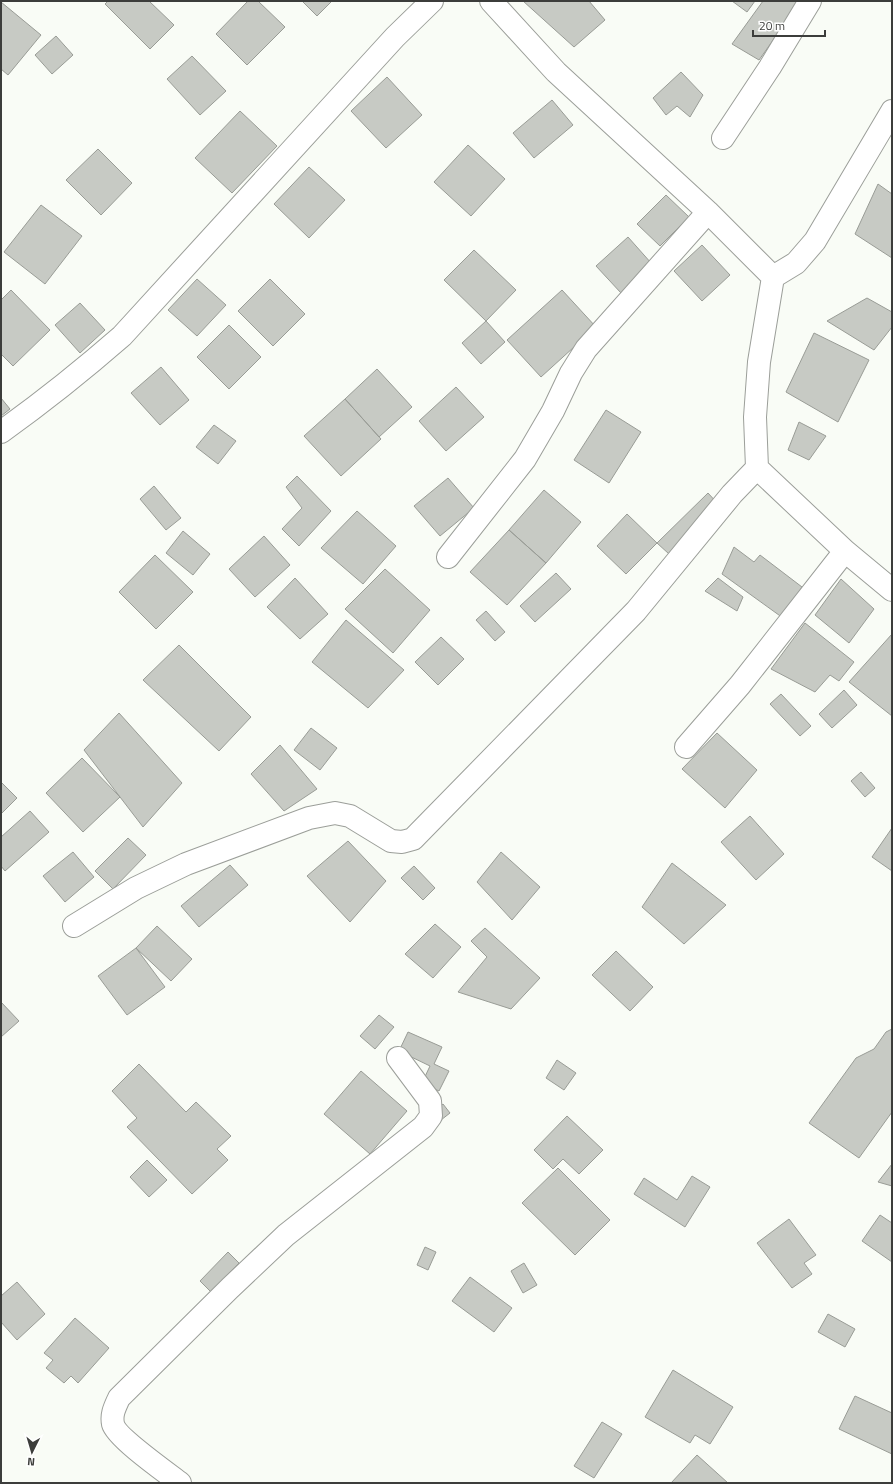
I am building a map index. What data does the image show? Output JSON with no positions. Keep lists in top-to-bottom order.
{
  "scale_bar": "20 m",
  "north": "bottom"
}
